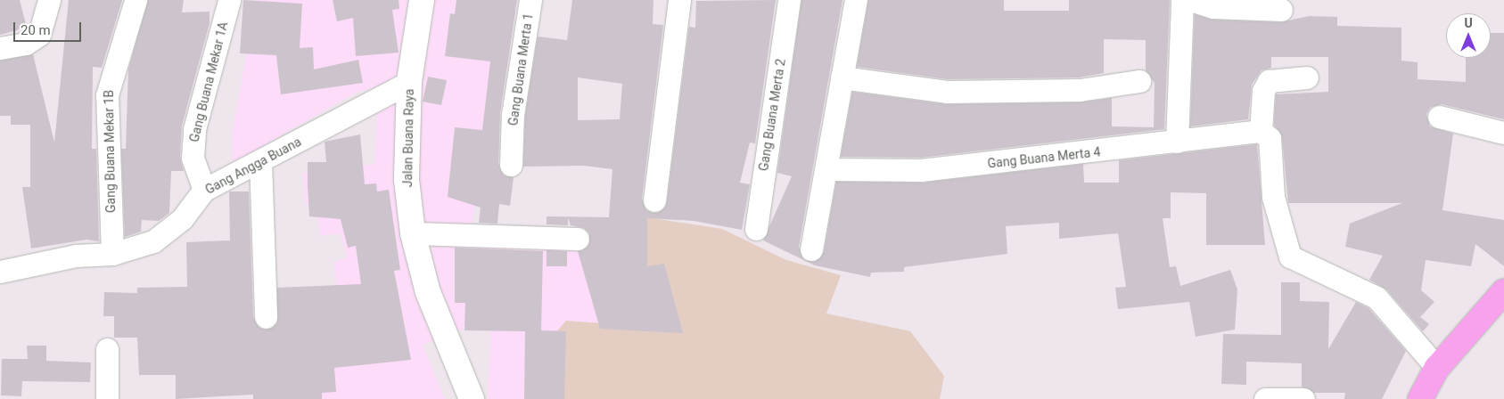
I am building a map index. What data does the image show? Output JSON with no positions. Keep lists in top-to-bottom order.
{
  "streets": {
    "street": [
      "Gang Buana Merta 1",
      "Gang Buana Mekar 1A",
      "Gang Buana Merta 2",
      "Jalan Buana Raya",
      "Gang Buana Mekar 1B",
      "Gang Buana Merta 4",
      "Gang Angga Buana"
    ]
  },
  "crossings": [
    ["Gang Buana Mekar 1A", "Gang Angga Buana"],
    ["Jalan Buana Raya", "Gang Angga Buana"],
    ["Gang Buana Mekar 1B", "Gang Angga Buana"]
  ],
  "scale_bar": "20 m",
  "north": "top"
}
